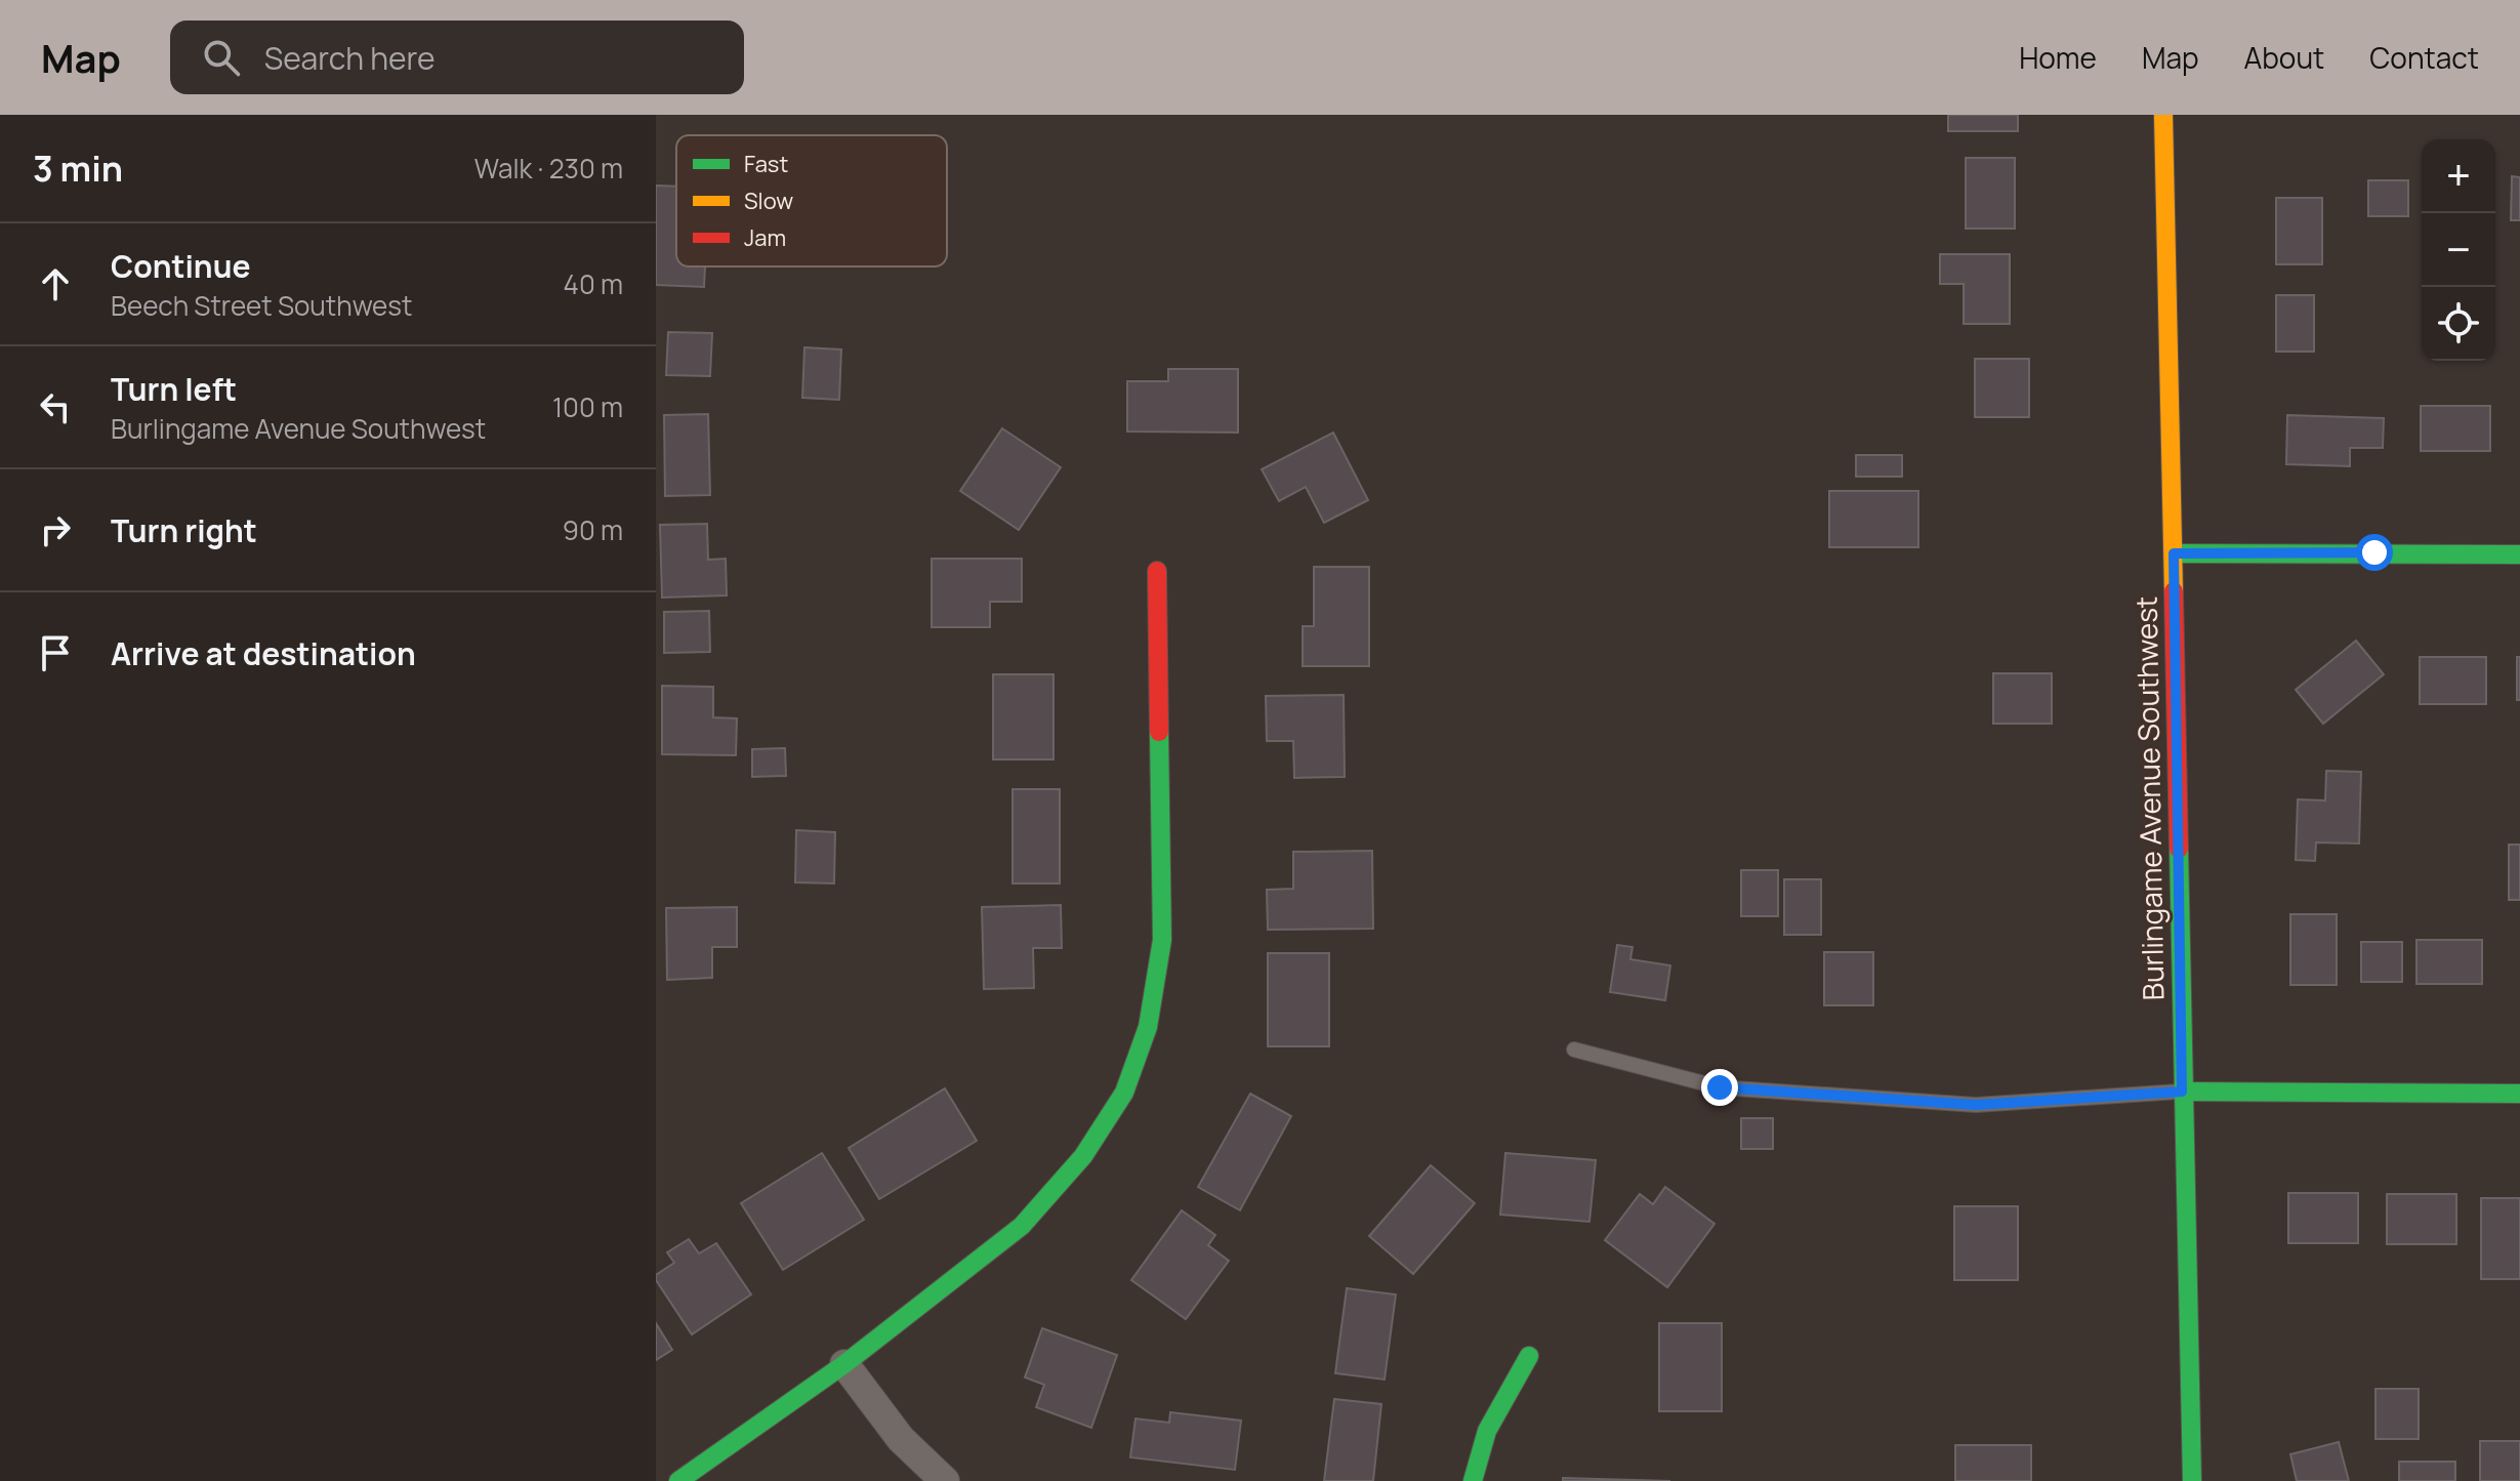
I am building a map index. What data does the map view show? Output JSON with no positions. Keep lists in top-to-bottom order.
{
  "streets": {
    "street": ["Burlingame Avenue Southwest"]
  },
  "legend": ["Fast", "Slow", "Jam"],
  "page": {
    "header": "Map",
    "search": "Search here",
    "nav": [
      "Home",
      "Map",
      "About",
      "Contact"
    ],
    "heading": ["3 min", "Walk · 230 m"],
    "map_buttons": ["+", "−"],
    "list": [
      ["Continue", "Beech Street Southwest", "40 m"],
      ["Turn left", "Burlingame Avenue Southwest", "100 m"],
      ["Turn right", "90 m"],
      "Arrive at destination"
    ]
  }
}
